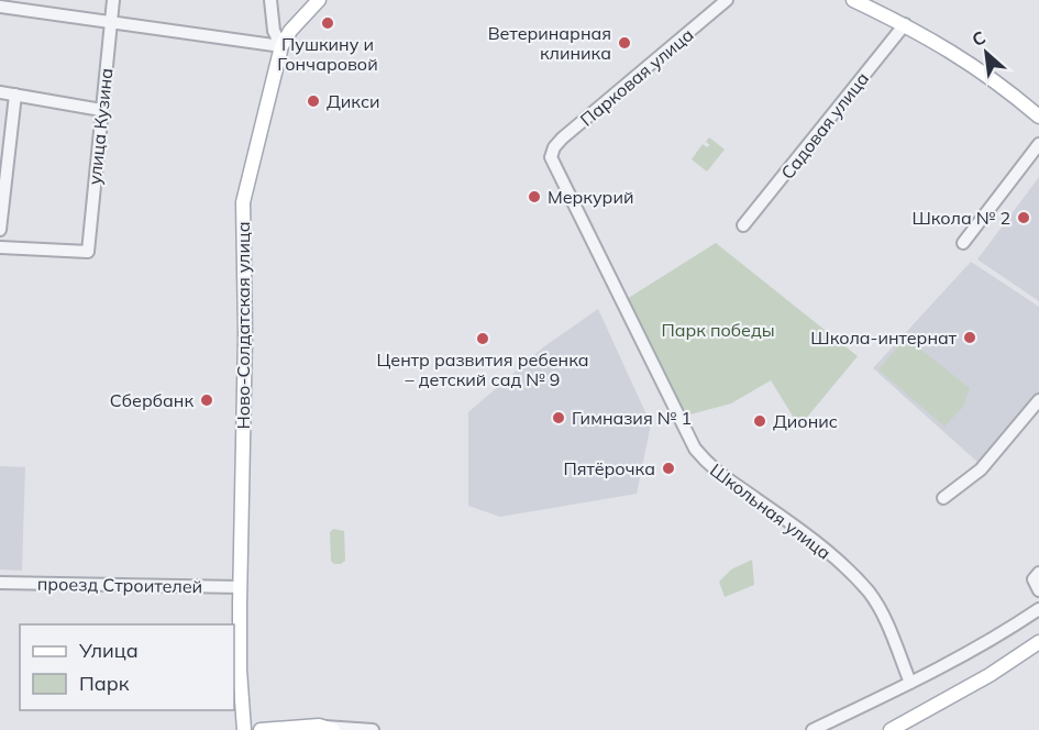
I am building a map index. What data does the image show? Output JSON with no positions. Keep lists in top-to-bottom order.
{
  "streets": {
    "main road": ["Ново-Солдатская улица"],
    "street": [
      "Парковая улица",
      "Садовая улица",
      "улица Кузина",
      "Школьная улица",
      "проезд Строителей"
    ]
  },
  "crossings": [
    ["Парковая улица", "Школьная улица"],
    ["Ново-Солдатская улица", "проезд Строителей"]
  ],
  "parks": ["Парк победы"],
  "places": [
    "Пушкину и Гончаровой",
    "Ветеринарная клиника",
    "Дикси",
    "Меркурий",
    "Школа № 2",
    "Школа-интернат",
    "Центр развития ребенка – детский сад № 9",
    "Сбербанк",
    "Гимназия № 1",
    "Дионис",
    "Пятёрочка"
  ],
  "legend": ["Улица", "Парк"],
  "north": "top left"
}
